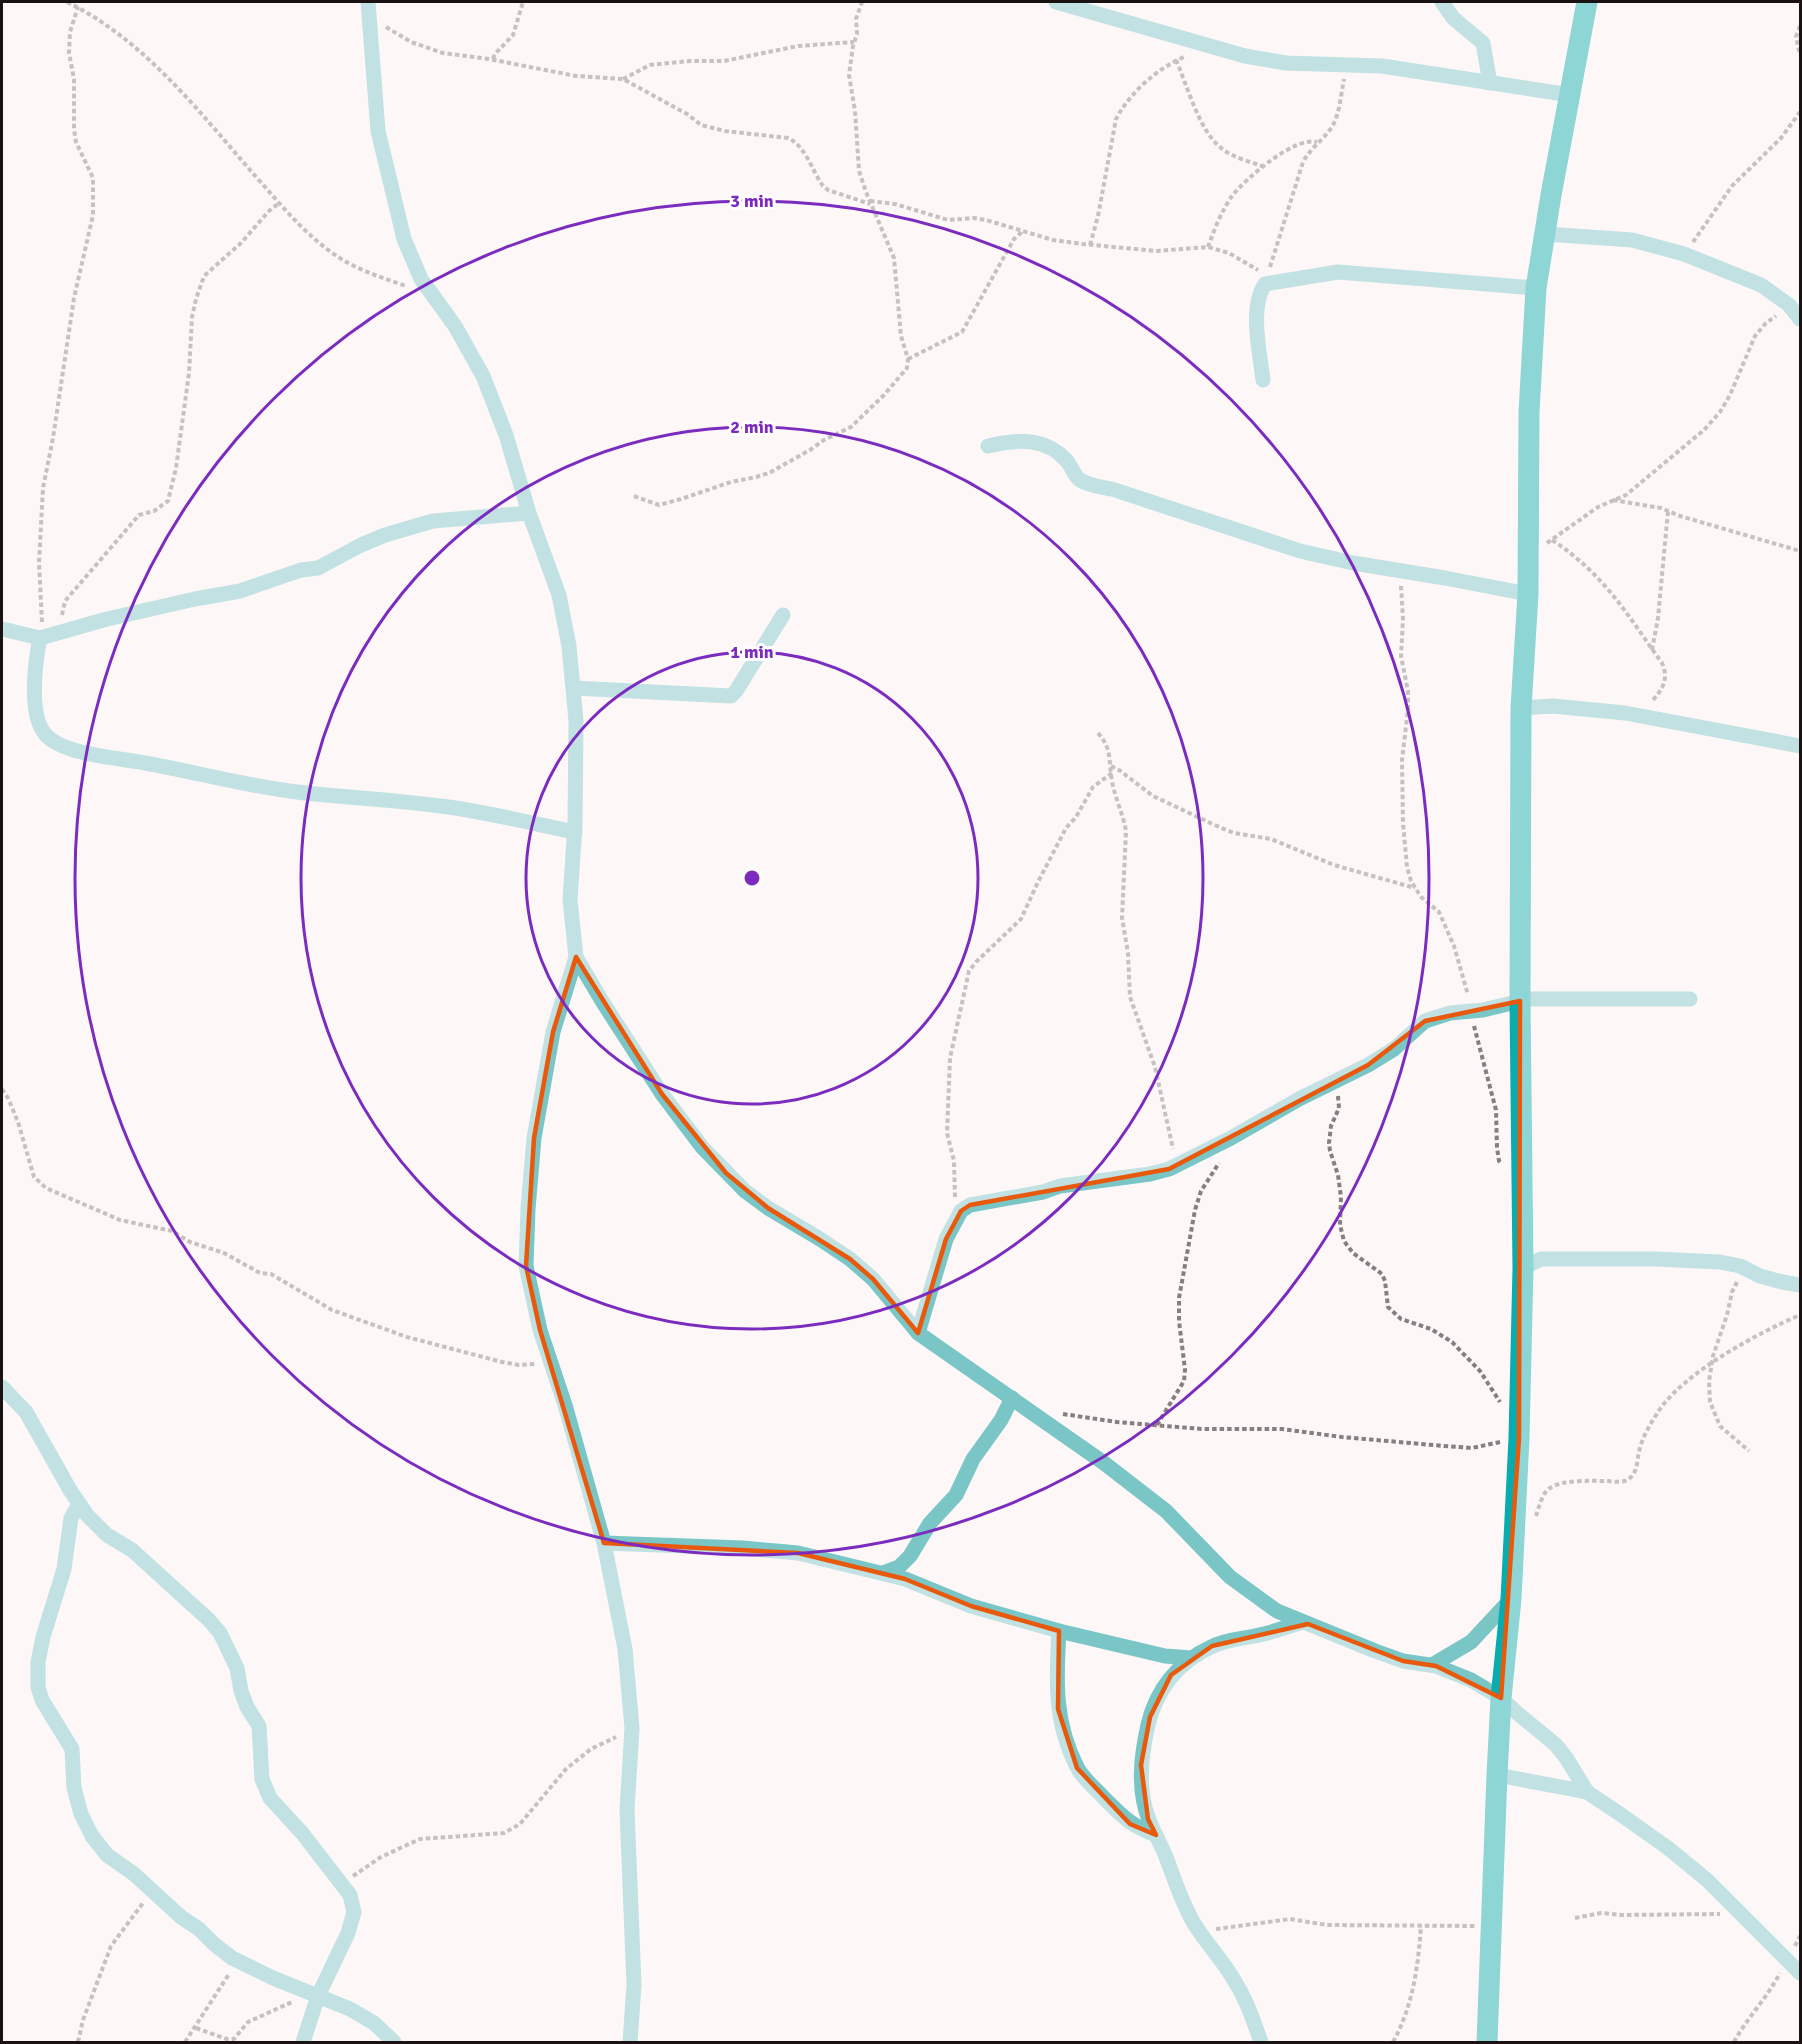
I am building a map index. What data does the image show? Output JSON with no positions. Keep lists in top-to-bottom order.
{
  "rings": ["3 min", "2 min", "1 min"]
}
